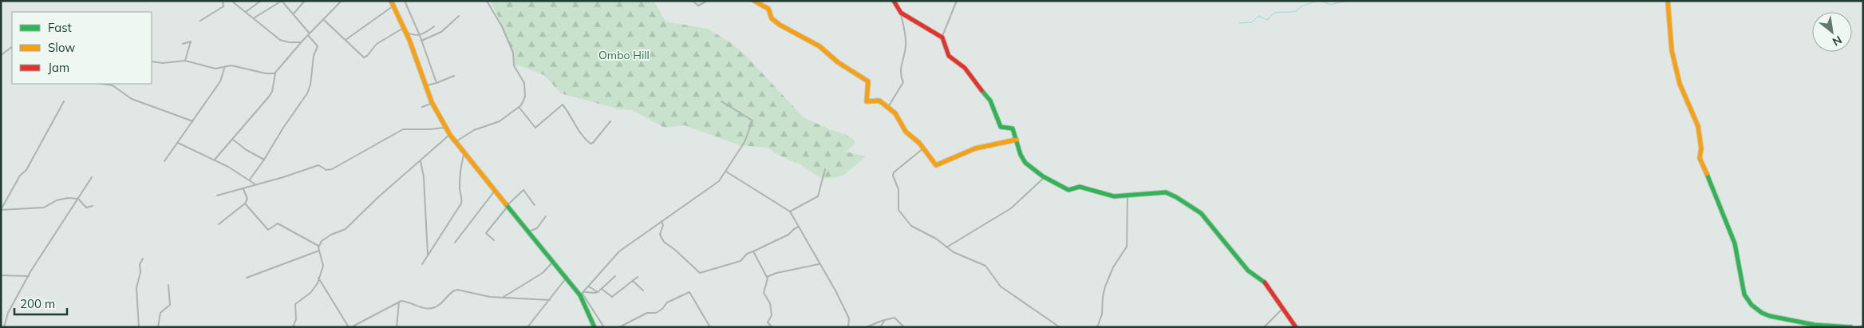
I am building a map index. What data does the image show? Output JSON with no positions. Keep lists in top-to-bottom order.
{
  "parks": ["Ombo Hill"],
  "legend": ["Fast", "Slow", "Jam"],
  "scale_bar": "200 m",
  "north": "bottom right"
}
